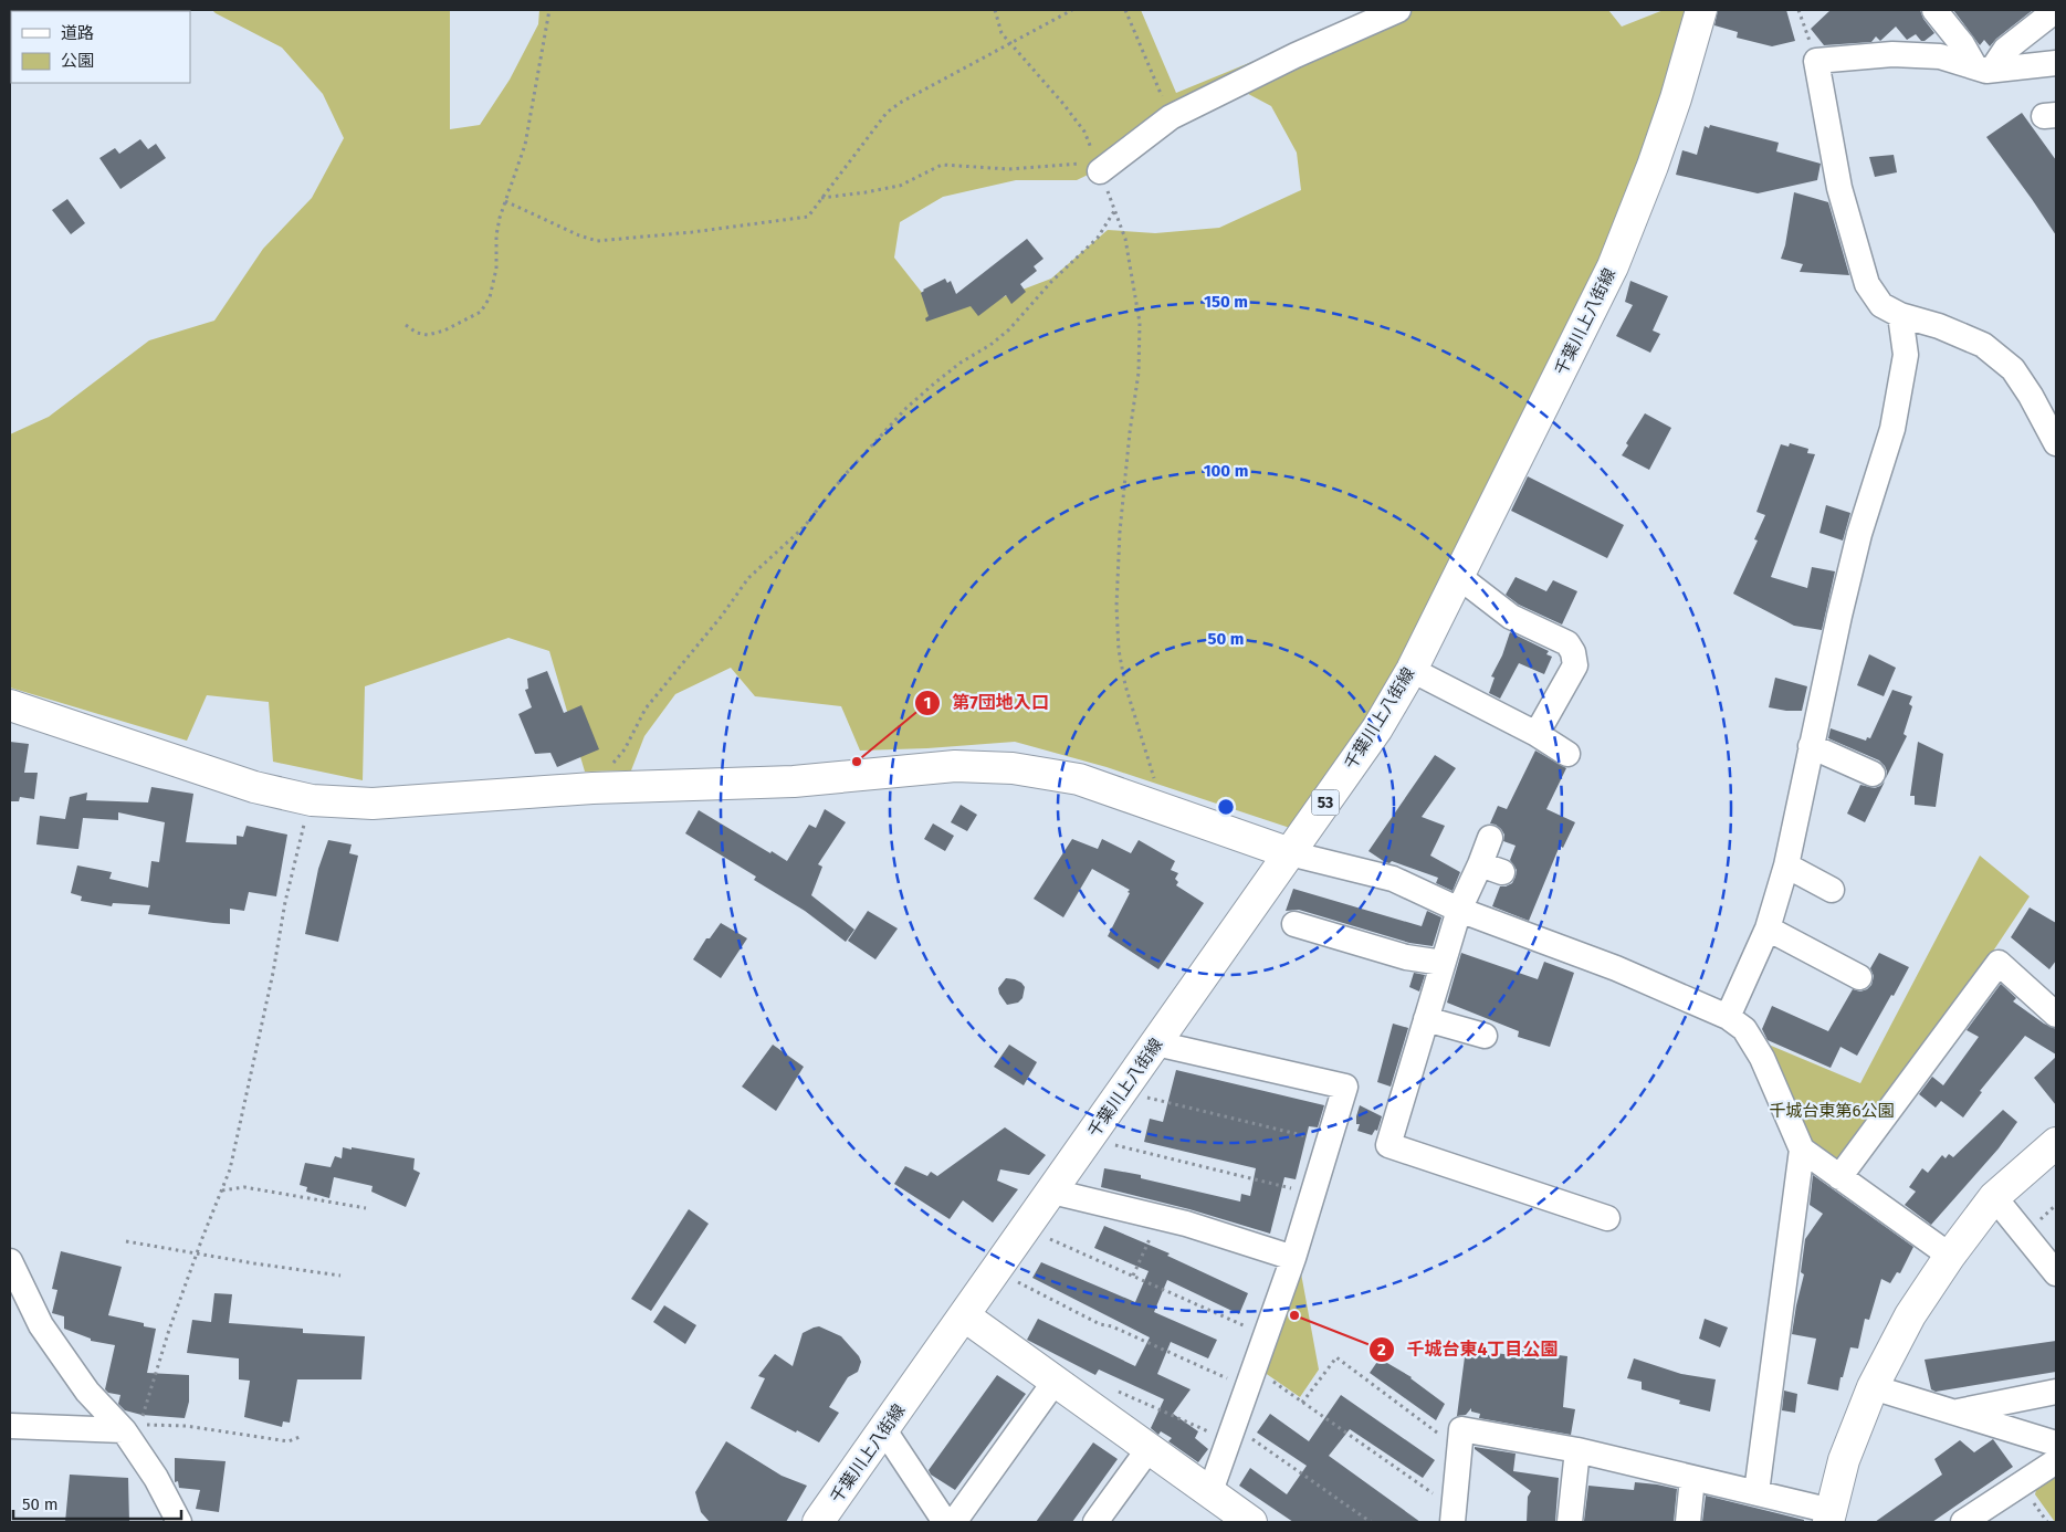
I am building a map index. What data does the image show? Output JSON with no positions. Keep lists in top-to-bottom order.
{
  "streets": {
    "street": ["千葉川上八街線", "53"]
  },
  "parks": ["千城台東第6公園"],
  "places": ["第7団地入口", "千城台東4丁目公園"],
  "legend": ["道路", "公園"],
  "scale_bar": "50 m",
  "rings": ["150 m", "100 m", "50 m"]
}
